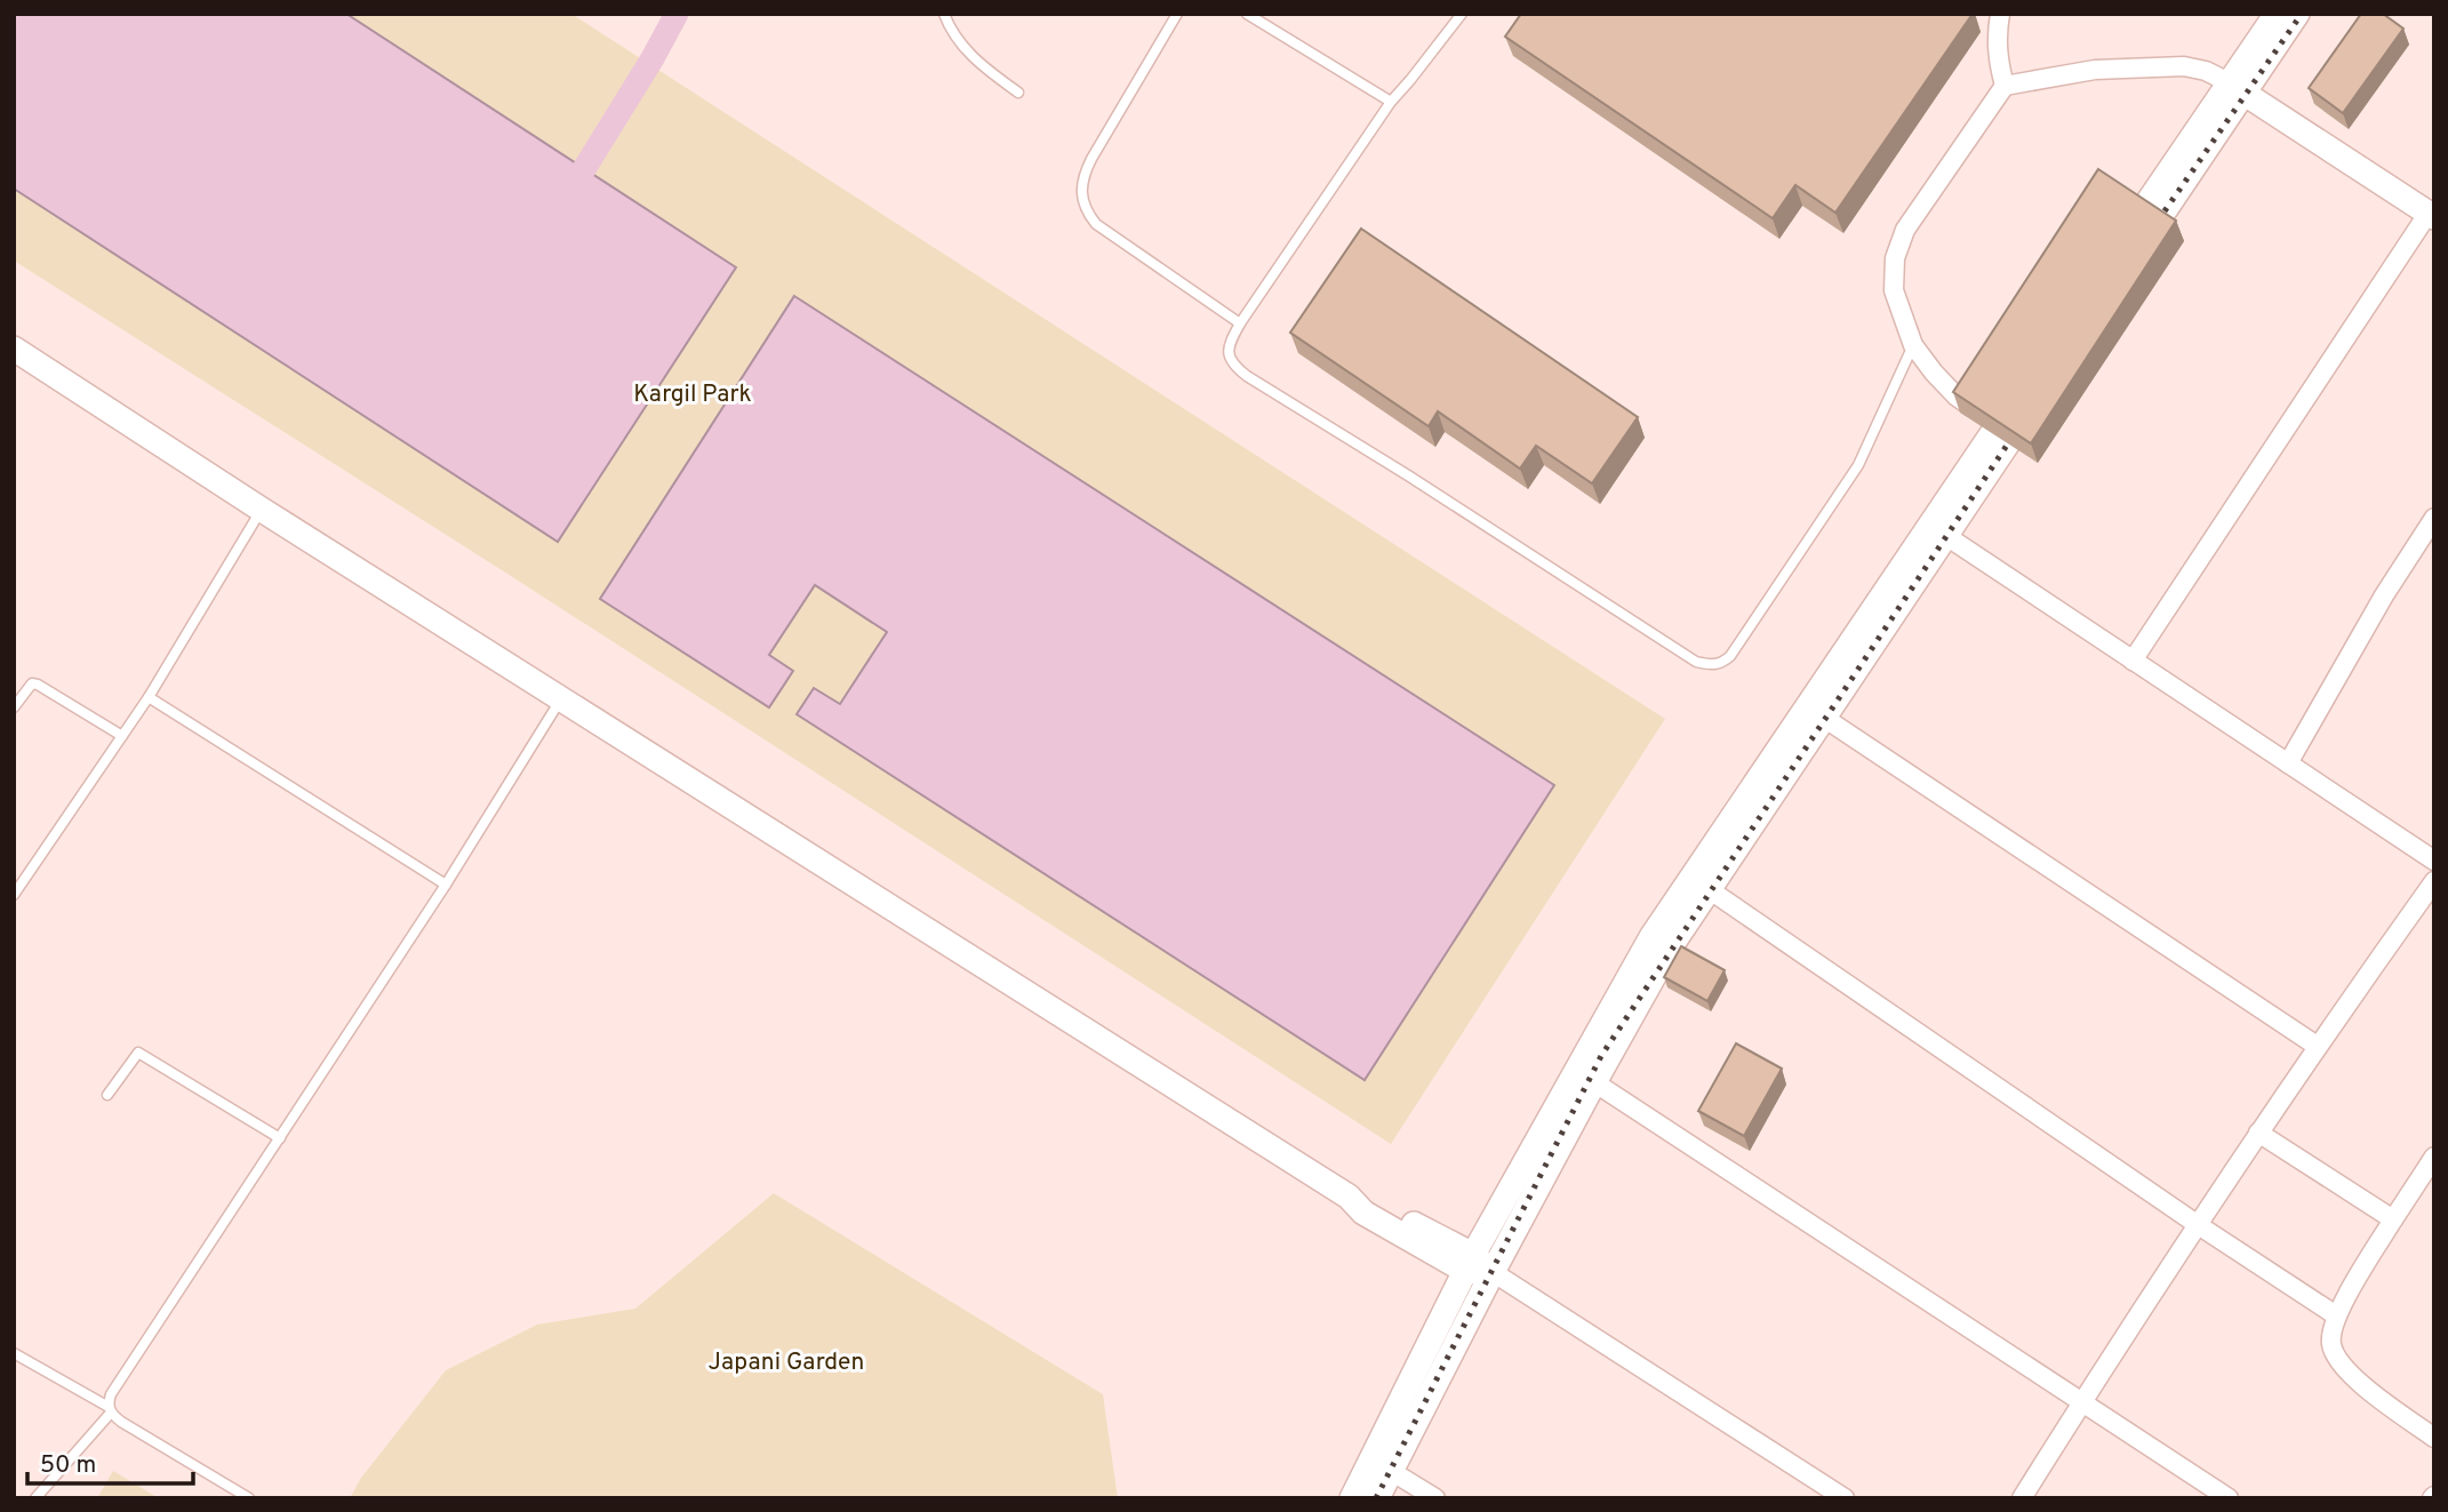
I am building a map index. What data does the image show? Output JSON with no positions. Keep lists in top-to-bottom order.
{
  "parks": ["Kargil Park", "Japani Garden"],
  "scale_bar": "50 m"
}
